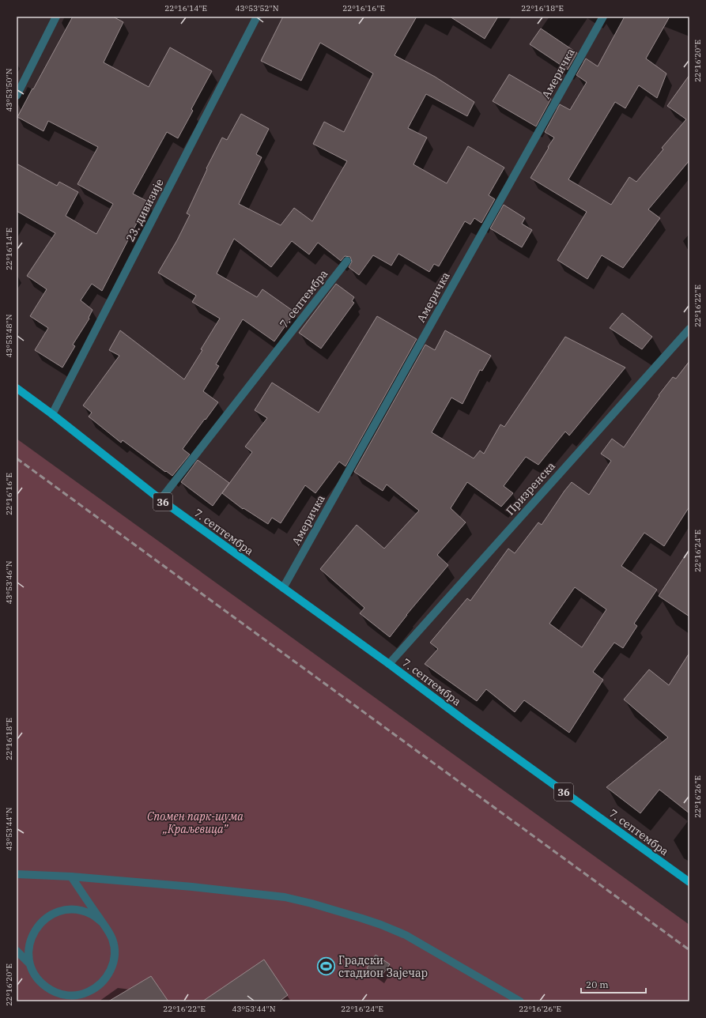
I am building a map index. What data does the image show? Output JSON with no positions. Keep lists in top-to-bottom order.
{
  "streets": {
    "main road": ["7. септембра", "36"],
    "street": ["Америчка", "23. дивизије", "Призренска"]
  },
  "crossings": [
    ["Америчка", "7. септембра"],
    ["23. дивизије", "7. септембра"],
    ["7. септембра", "Призренска"]
  ],
  "parks": ["Спомен парк-шума „Краљевица”"],
  "places": {
    "sports": ["Градски стадион Зајечар"]
  },
  "scale_bar": "20 m",
  "coordinates": [
    "22°16'14\"E",
    "43°53'52\"N",
    "22°16'16\"E",
    "22°16'18\"E",
    "22°16'20\"E",
    "43°53'50\"N",
    "22°16'22\"E",
    "43°53'48\"N",
    "22°16'24\"E",
    "43°53'46\"N",
    "22°16'26\"E",
    "43°53'44\"N"
  ]
}
